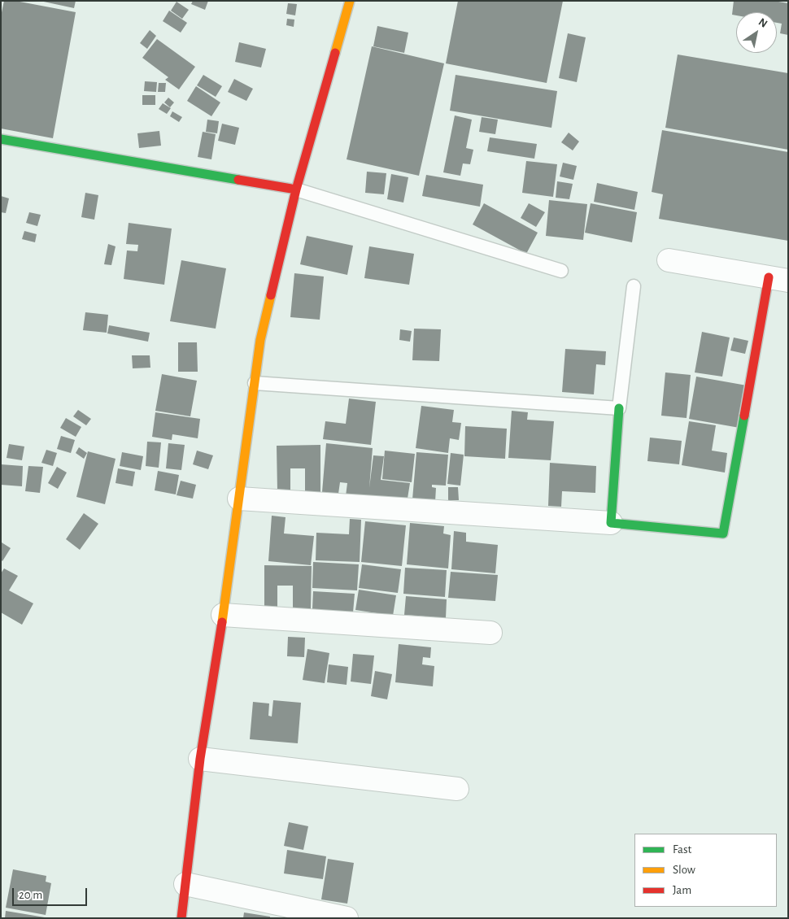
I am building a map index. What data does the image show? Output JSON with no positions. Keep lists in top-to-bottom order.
{
  "legend": ["Fast", "Slow", "Jam"],
  "scale_bar": "20 m",
  "north": "top right"
}
